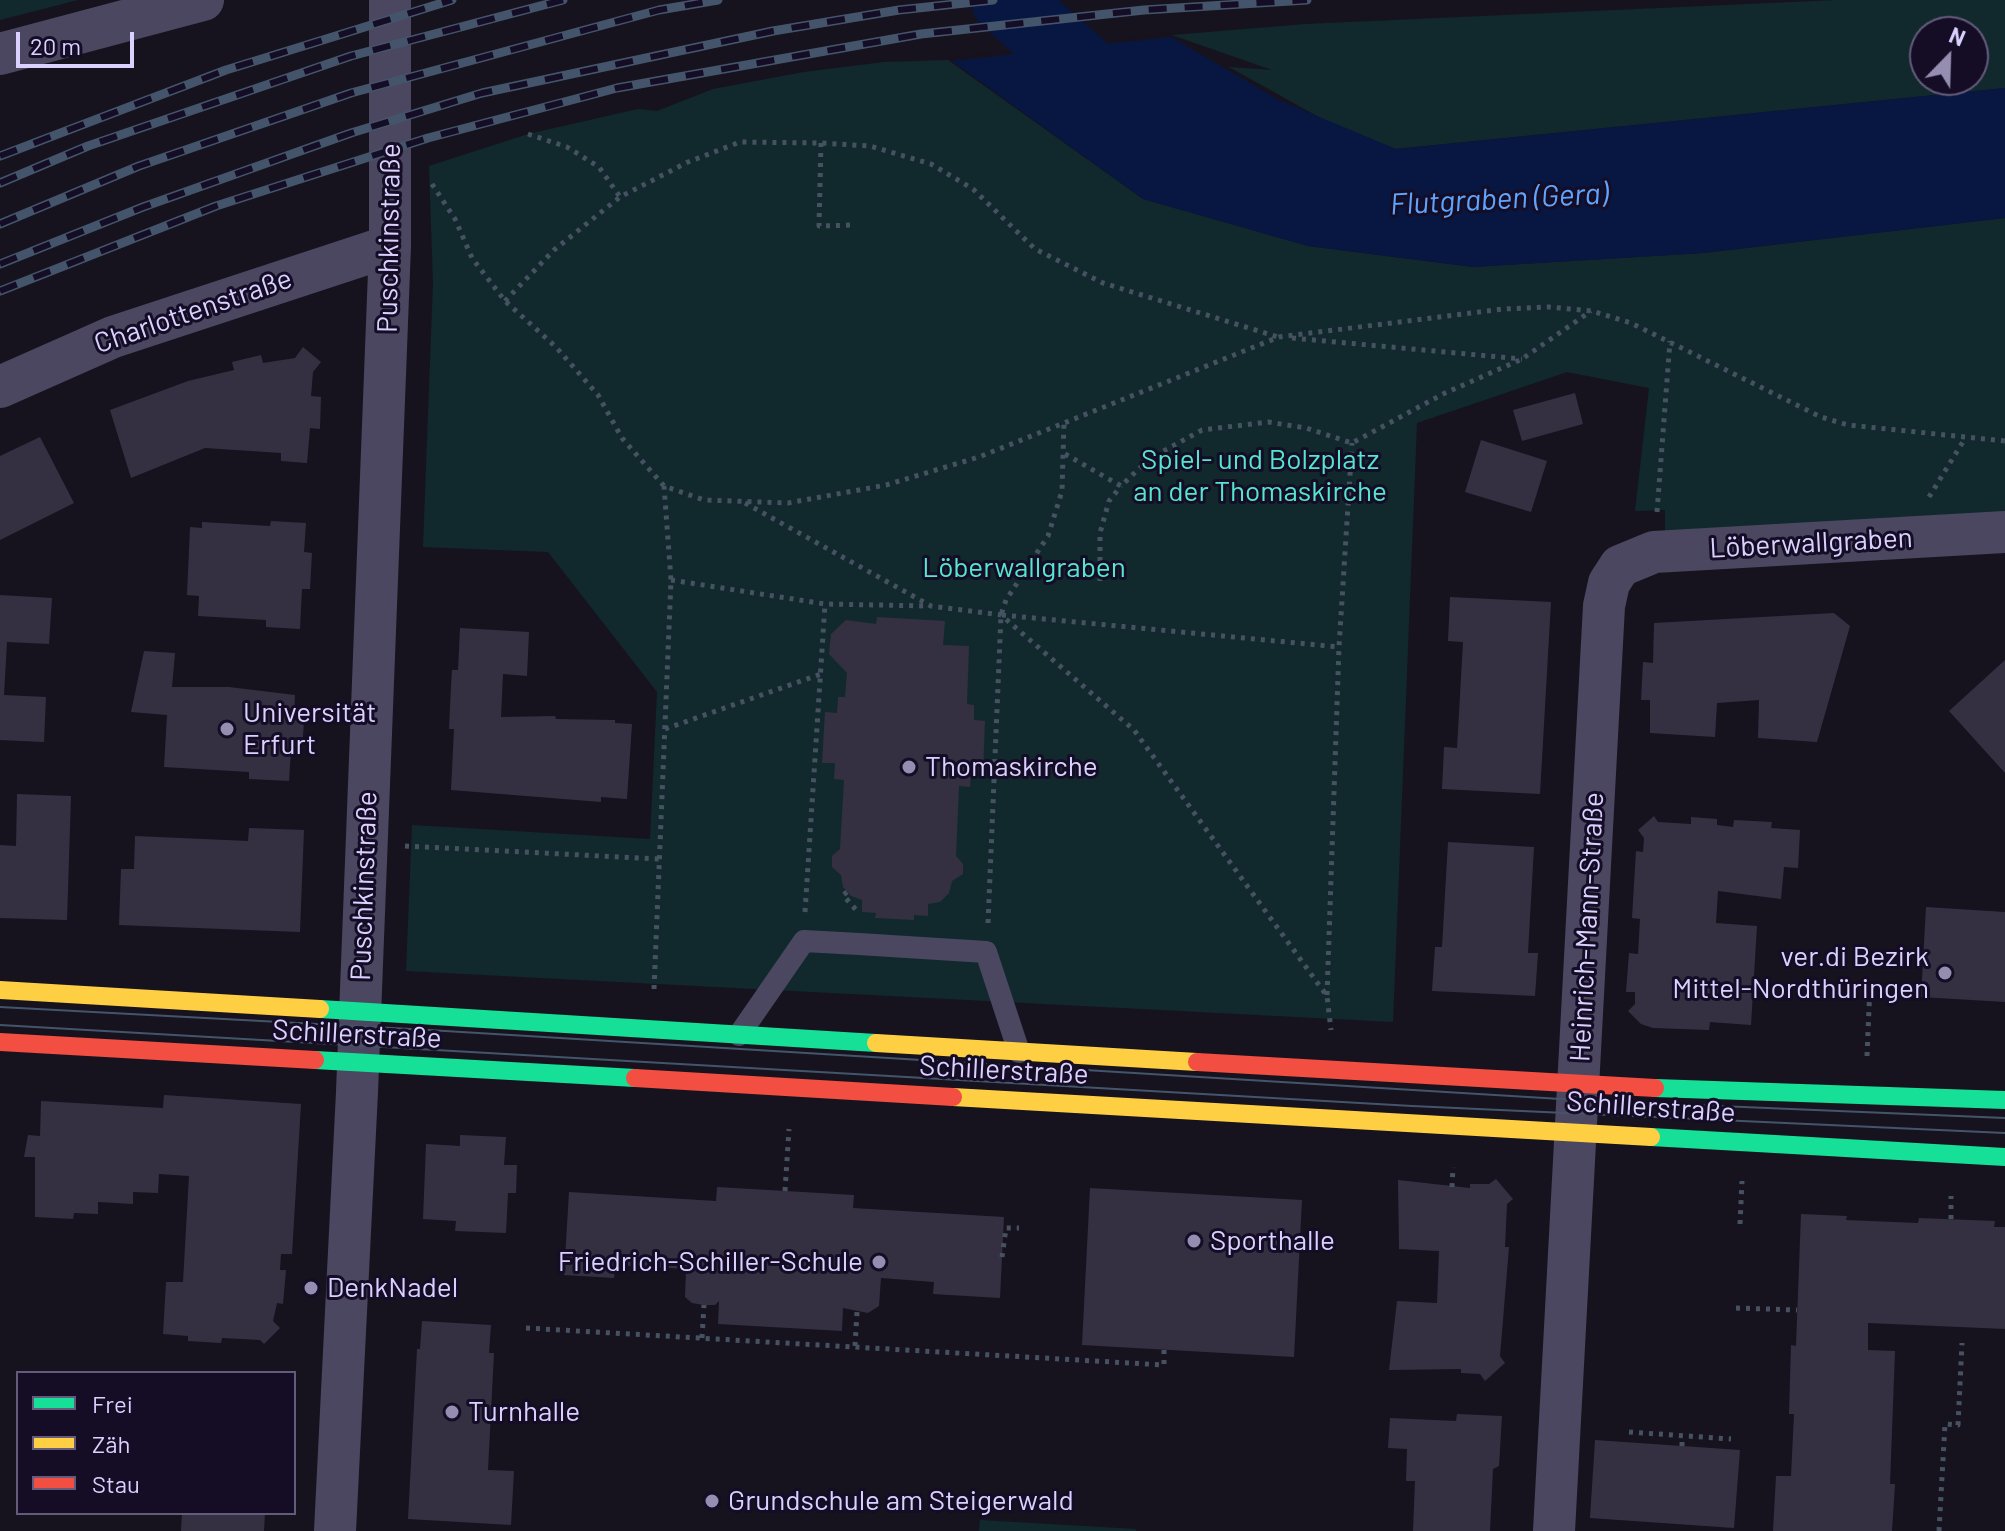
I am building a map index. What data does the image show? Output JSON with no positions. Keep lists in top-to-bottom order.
{
  "streets": {
    "main road": ["Schillerstraße"],
    "street": [
      "Puschkinstraße",
      "Charlottenstraße",
      "Löberwallgraben",
      "Heinrich-Mann-Straße"
    ]
  },
  "crossings": [
    ["Puschkinstraße", "Charlottenstraße"],
    ["Puschkinstraße", "Schillerstraße"],
    ["Löberwallgraben", "Heinrich-Mann-Straße"],
    ["Heinrich-Mann-Straße", "Schillerstraße"]
  ],
  "water": ["Flutgraben (Gera)"],
  "parks": ["Spiel- und Bolzplatz an der Thomaskirche", "Löberwallgraben"],
  "places": [
    "Universität Erfurt",
    "Thomaskirche",
    "ver.di Bezirk Mittel-Nordthüringen",
    "Sporthalle",
    "Friedrich-Schiller-Schule",
    "DenkNadel",
    "Turnhalle",
    "Grundschule am Steigerwald"
  ],
  "legend": ["Frei", "Zäh", "Stau"],
  "scale_bar": "20 m",
  "north": "top right"
}
